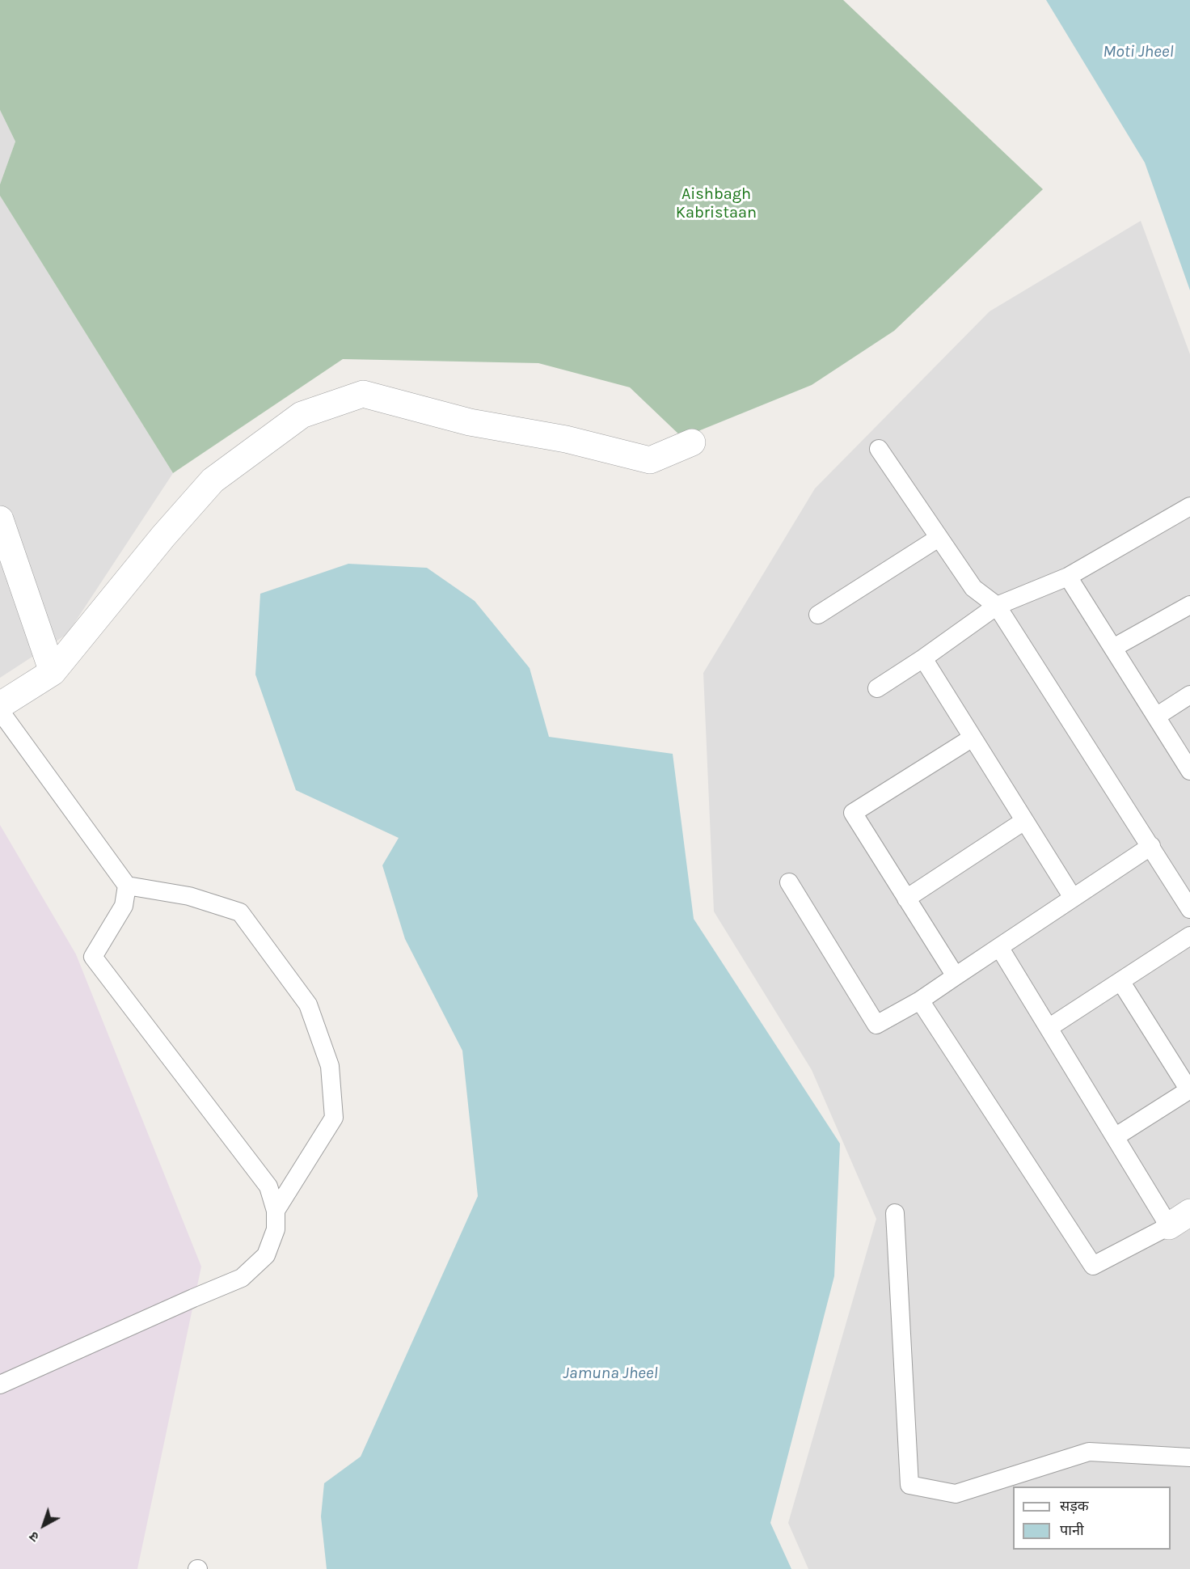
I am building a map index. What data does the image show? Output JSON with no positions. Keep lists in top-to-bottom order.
{
  "water": ["Moti Jheel", "Jamuna Jheel"],
  "parks": ["Aishbagh Kabristaan"],
  "legend": ["सड़क", "पानी"],
  "north": "bottom left"
}
